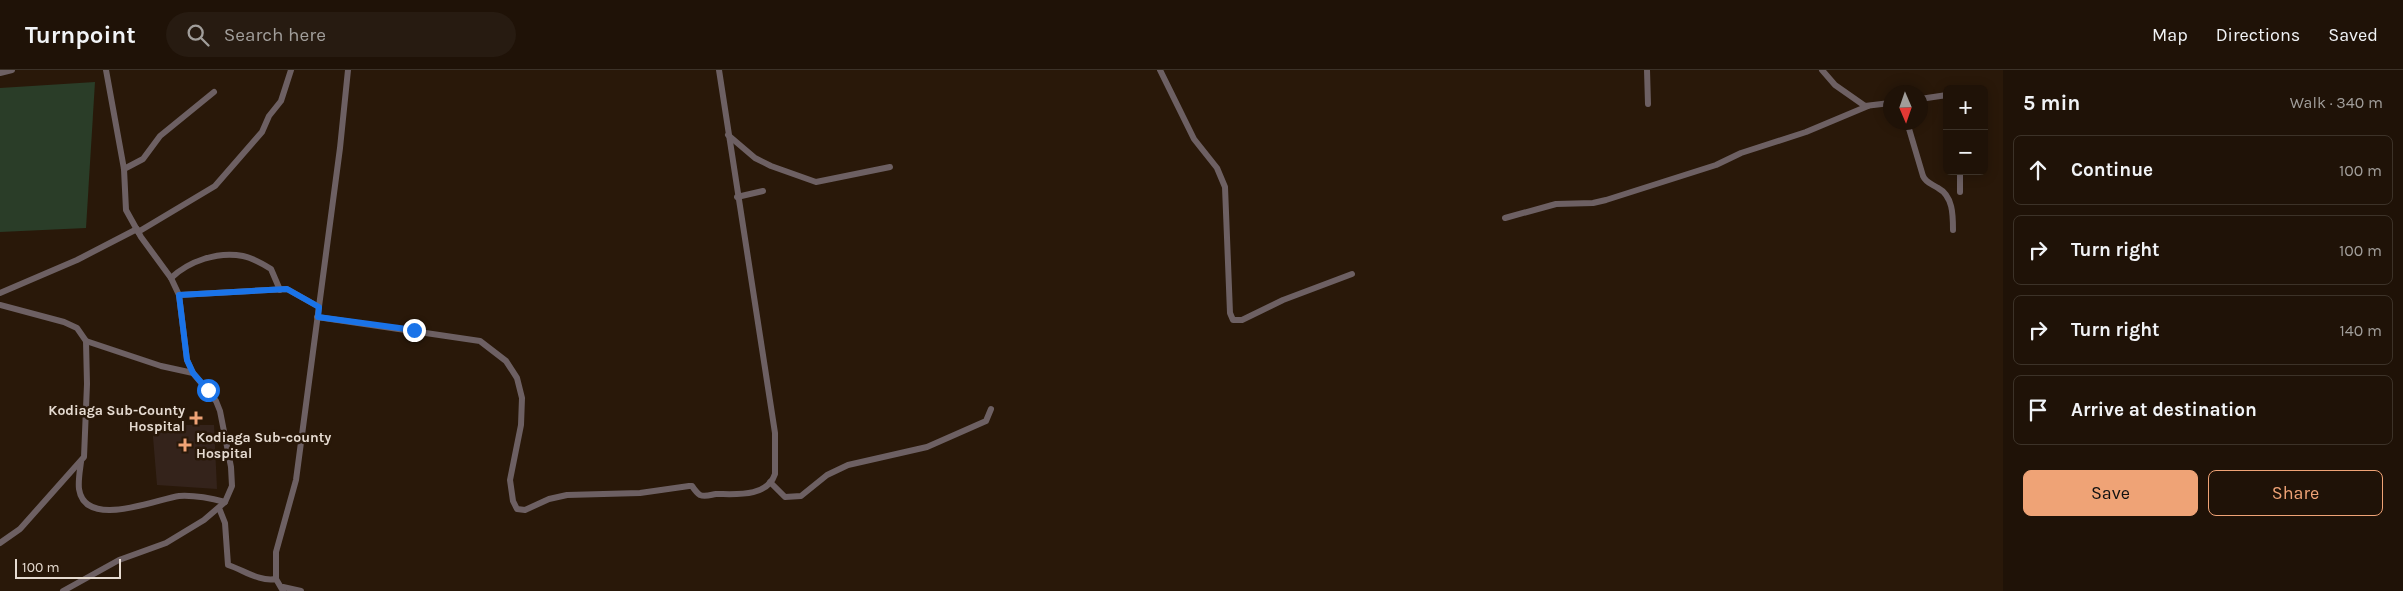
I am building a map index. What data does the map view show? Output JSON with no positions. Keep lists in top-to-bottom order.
{
  "places": {
    "health": ["Kodiaga Sub-County Hospital", "Kodiaga Sub-county Hospital"]
  },
  "scale_bar": "100 m",
  "north": "bottom",
  "page": {
    "header": "Turnpoint",
    "search": "Search here",
    "nav": ["Map", "Directions", "Saved"],
    "heading": ["5 min", "Walk · 340 m"],
    "map_buttons": ["+", "−"],
    "list": [
      ["Continue", "100 m"],
      ["Turn right", "100 m"],
      ["Turn right", "140 m"],
      "Arrive at destination"
    ],
    "buttons": ["Save", "Share"],
    "scale": "100 m"
  }
}
